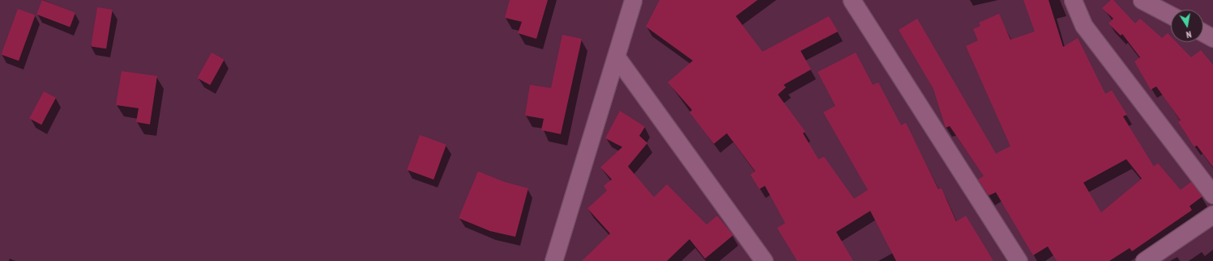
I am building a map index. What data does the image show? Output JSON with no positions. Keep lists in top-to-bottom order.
{
  "north": "bottom"
}
